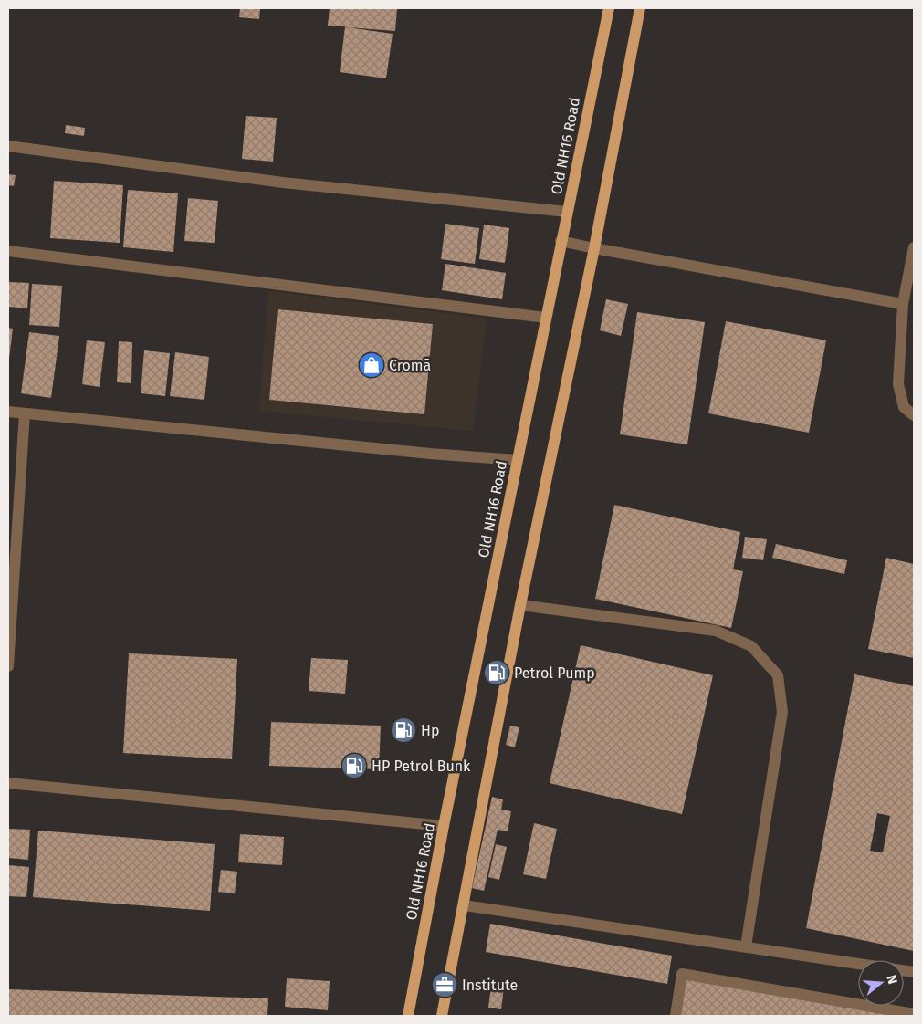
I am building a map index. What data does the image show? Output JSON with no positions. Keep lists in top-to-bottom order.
{
  "streets": {
    "main road": ["Old NH16 Road"]
  },
  "places": {
    "shop": ["Cromā"],
    "fuel station": ["Petrol Pump", "Hp", "HP Petrol Bunk"],
    "office": ["Institute"]
  },
  "north": "right"
}
